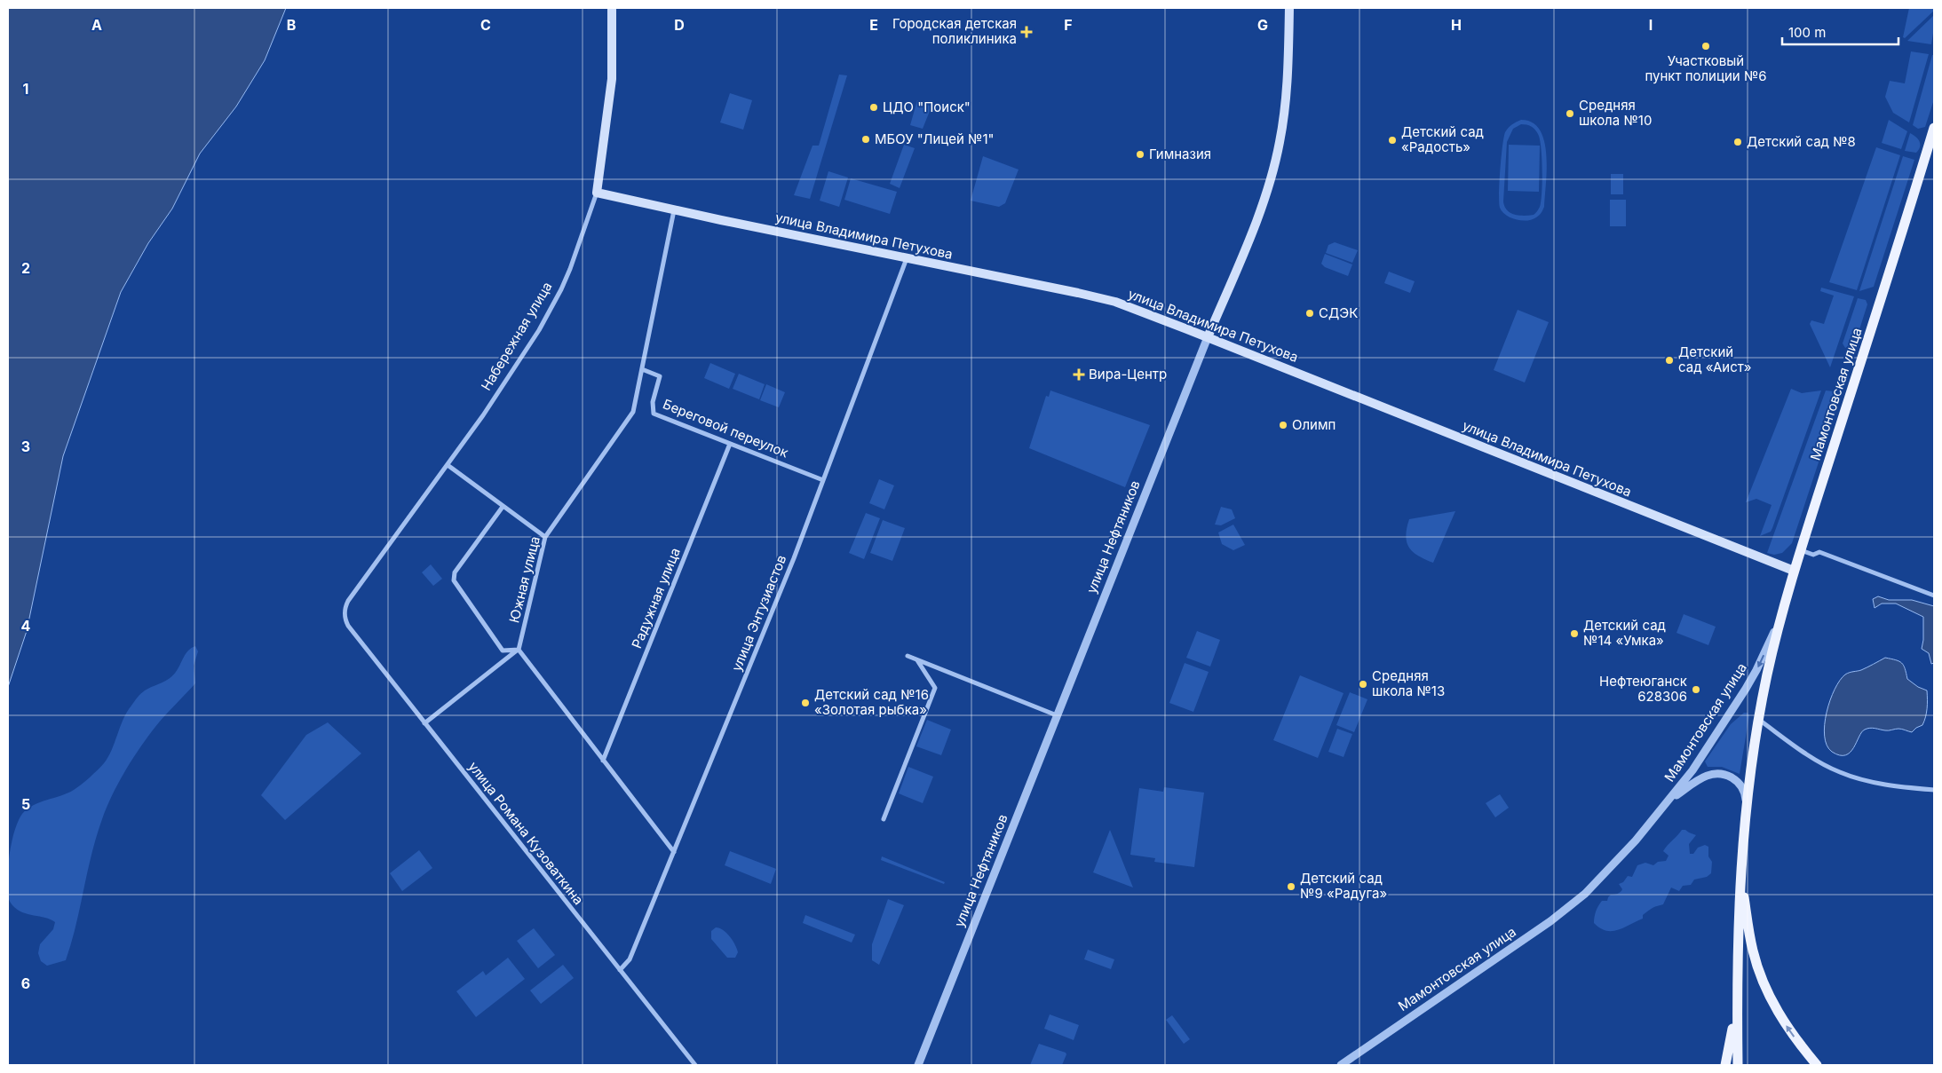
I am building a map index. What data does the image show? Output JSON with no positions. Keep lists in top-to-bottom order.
{
  "streets": {
    "main road": [
      "улица Владимира Петухова",
      "Набережная улица",
      "Мамонтовская улица",
      "улица Нефтяников"
    ],
    "street": [
      "Береговой переулок",
      "Южная улица",
      "Радужная улица",
      "улица Энтузиастов",
      "улица Романа Кузоваткина"
    ]
  },
  "crossings": [
    ["улица Владимира Петухова", "Набережная улица"],
    ["улица Владимира Петухова", "Мамонтовская улица"],
    ["улица Владимира Петухова", "улица Нефтяников"],
    ["улица Владимира Петухова", "Южная улица"],
    ["улица Владимира Петухова", "улица Энтузиастов"],
    ["Набережная улица", "улица Романа Кузоваткина"],
    ["Береговой переулок", "Южная улица"],
    ["Береговой переулок", "Радужная улица"],
    ["Береговой переулок", "улица Энтузиастов"],
    ["улица Энтузиастов", "улица Романа Кузоваткина"]
  ],
  "places": {
    "health": ["Городская детская поликлиника", "Вира-Центр"],
    "other": [
      "Участковый пункт полиции №6",
      "ЦДО \"Поиск\"",
      "Средняя школа №10",
      "МБОУ \"Лицей №1\"",
      "Детский сад «Радость»",
      "Детский сад №8",
      "Гимназия",
      "СДЭК",
      "Детский сад «Аист»",
      "Олимп",
      "Детский сад №14 «Умка»",
      "Средняя школа №13",
      "Нефтеюганск 628306",
      "Детский сад №16 «Золотая рыбка»",
      "Детский сад №9 «Радуга»"
    ]
  },
  "scale_bar": "100 m",
  "grid": {
    "columns": [
      "A",
      "B",
      "C",
      "D",
      "E",
      "F",
      "G",
      "H",
      "I"
    ],
    "rows": [
      "1",
      "2",
      "3",
      "4",
      "5",
      "6"
    ]
  }
}
